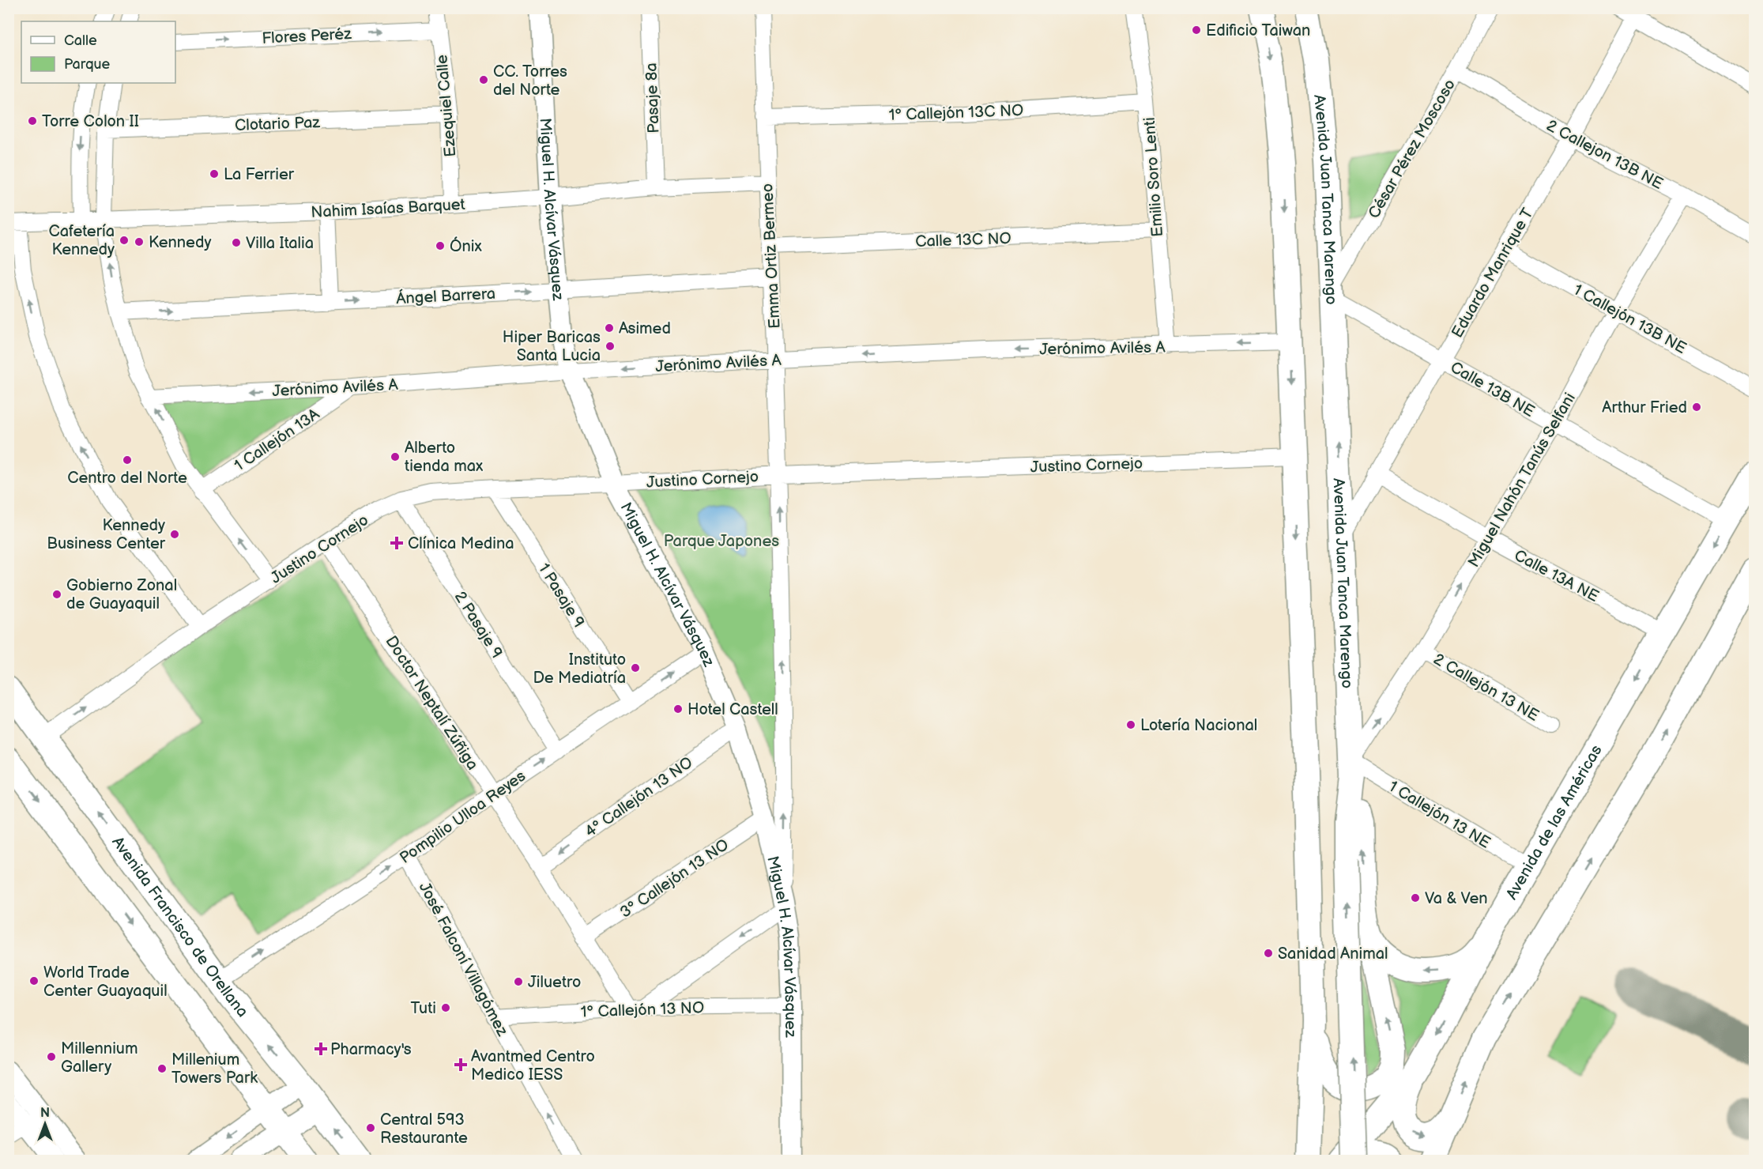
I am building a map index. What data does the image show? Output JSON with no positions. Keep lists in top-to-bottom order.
{
  "streets": {
    "main road": ["Avenida Juan Tanca Marengo", "Avenida de las Américas", "Avenida Francisco de Orellana"],
    "street": [
      "Flores Peréz",
      "Pasaje 8a",
      "Ezequiel Calle",
      "1º Callejón 13C NO",
      "Clotario Paz",
      "César Pérez Moscoso",
      "2 Callejon 13B NE",
      "Emilio Soro Lenti",
      "Nahim Isaías Barquet",
      "Miguel H. Alcívar Vásquez",
      "Calle 13C NO",
      "Emma Ortiz Bermeo",
      "Eduardo Manrique T",
      "Ángel Barrera",
      "1 Callejón 13B NE",
      "Jerónimo Avilés A",
      "Calle 13B NE",
      "1 Callejón 13A",
      "Justino Cornejo",
      "Miguel Nahón Tanús Selfani",
      "Calle 13A NE",
      "1 Pasaje 9",
      "2 Pasaje 9",
      "2 Callejón 13 NE",
      "Doctor Neptalí Zúñiga",
      "4º Callejón 13 NO",
      "1 Callejón 13 NE",
      "Pompilio Ulloa Reyes",
      "3º Callejón 13 NO",
      "José Falconí Villagómez",
      "1º Callejón 13 NO"
    ]
  },
  "crossings": [
    ["Flores Peréz", "Ezequiel Calle"],
    ["Pasaje 8a", "Nahim Isaías Barquet"],
    ["Ezequiel Calle", "Clotario Paz"],
    ["Ezequiel Calle", "Nahim Isaías Barquet"],
    ["1º Callejón 13C NO", "Emilio Soro Lenti"],
    ["1º Callejón 13C NO", "Emma Ortiz Bermeo"],
    ["César Pérez Moscoso", "2 Callejon 13B NE"],
    ["César Pérez Moscoso", "Avenida Juan Tanca Marengo"],
    ["César Pérez Moscoso", "Calle 13B NE"],
    ["2 Callejon 13B NE", "Eduardo Manrique T"],
    ["2 Callejon 13B NE", "Miguel Nahón Tanús Selfani"],
    ["Emilio Soro Lenti", "Calle 13C NO"],
    ["Emilio Soro Lenti", "Jerónimo Avilés A"],
    ["Avenida Juan Tanca Marengo", "Eduardo Manrique T"],
    ["Avenida Juan Tanca Marengo", "Calle 13B NE"],
    ["Avenida Juan Tanca Marengo", "Miguel Nahón Tanús Selfani"],
    ["Avenida Juan Tanca Marengo", "1 Callejón 13 NE"],
    ["Nahim Isaías Barquet", "Miguel H. Alcívar Vásquez"],
    ["Nahim Isaías Barquet", "Emma Ortiz Bermeo"],
    ["Miguel H. Alcívar Vásquez", "Emma Ortiz Bermeo"],
    ["Miguel H. Alcívar Vásquez", "Ángel Barrera"],
    ["Miguel H. Alcívar Vásquez", "Jerónimo Avilés A"],
    ["Miguel H. Alcívar Vásquez", "Justino Cornejo"],
    ["Miguel H. Alcívar Vásquez", "4º Callejón 13 NO"],
    ["Miguel H. Alcívar Vásquez", "Pompilio Ulloa Reyes"],
    ["Miguel H. Alcívar Vásquez", "3º Callejón 13 NO"],
    ["Miguel H. Alcívar Vásquez", "1º Callejón 13 NO"],
    ["Calle 13C NO", "Emma Ortiz Bermeo"],
    ["Emma Ortiz Bermeo", "Ángel Barrera"],
    ["Emma Ortiz Bermeo", "Jerónimo Avilés A"],
    ["Emma Ortiz Bermeo", "Justino Cornejo"],
    ["Eduardo Manrique T", "1 Callejón 13B NE"],
    ["Eduardo Manrique T", "Calle 13B NE"],
    ["Eduardo Manrique T", "Calle 13A NE"],
    ["1 Callejón 13B NE", "Miguel Nahón Tanús Selfani"],
    ["Jerónimo Avilés A", "1 Callejón 13A"],
    ["Calle 13B NE", "Miguel Nahón Tanús Selfani"],
    ["Calle 13B NE", "Avenida de las Américas"],
    ["Justino Cornejo", "1 Pasaje 9"],
    ["Justino Cornejo", "2 Pasaje 9"],
    ["Justino Cornejo", "Doctor Neptalí Zúñiga"],
    ["Justino Cornejo", "Avenida Francisco de Orellana"],
    ["Miguel Nahón Tanús Selfani", "Calle 13A NE"],
    ["Miguel Nahón Tanús Selfani", "2 Callejón 13 NE"],
    ["Miguel Nahón Tanús Selfani", "1 Callejón 13 NE"],
    ["Calle 13A NE", "Avenida de las Américas"],
    ["1 Pasaje 9", "Pompilio Ulloa Reyes"],
    ["2 Pasaje 9", "Pompilio Ulloa Reyes"],
    ["Doctor Neptalí Zúñiga", "4º Callejón 13 NO"],
    ["Doctor Neptalí Zúñiga", "Pompilio Ulloa Reyes"],
    ["Doctor Neptalí Zúñiga", "3º Callejón 13 NO"],
    ["Doctor Neptalí Zúñiga", "1º Callejón 13 NO"],
    ["1 Callejón 13 NE", "Avenida de las Américas"],
    ["Pompilio Ulloa Reyes", "Avenida Francisco de Orellana"],
    ["Pompilio Ulloa Reyes", "José Falconí Villagómez"],
    ["José Falconí Villagómez", "1º Callejón 13 NO"]
  ],
  "one_way": [
    "Flores Peréz",
    "Emma Ortiz Bermeo",
    "Ángel Barrera",
    "Jerónimo Avilés A",
    "Miguel Nahón Tanús Selfani",
    "4º Callejón 13 NO",
    "Pompilio Ulloa Reyes",
    "José Falconí Villagómez"
  ],
  "parks": ["Parque Japones"],
  "places": {
    "other": [
      "Edificio Taiwan",
      "CC. Torres del Norte",
      "Torre Colon II",
      "La Ferrier",
      "Cafetería Kennedy",
      "Kennedy",
      "Villa Italia",
      "Ónix",
      "Asimed",
      "Hiper Baricas Santa Lucia",
      "Arthur Fried",
      "Alberto tienda max",
      "Centro del Norte",
      "Kennedy Business Center",
      "Gobierno Zonal de Guayaquil",
      "Instituto De Mediatría",
      "Hotel Castell",
      "Lotería Nacional",
      "Va & Ven",
      "Sanidad Animal",
      "World Trade Center Guayaquil",
      "Jiluetro",
      "Tuti",
      "Millennium Gallery",
      "Millenium Towers Park",
      "Central 593 Restaurante"
    ],
    "health": ["Clínica Medina", "Pharmacy's", "Avantmed Centro Medico IESS"]
  },
  "legend": ["Calle", "Parque"],
  "north": "top"
}
